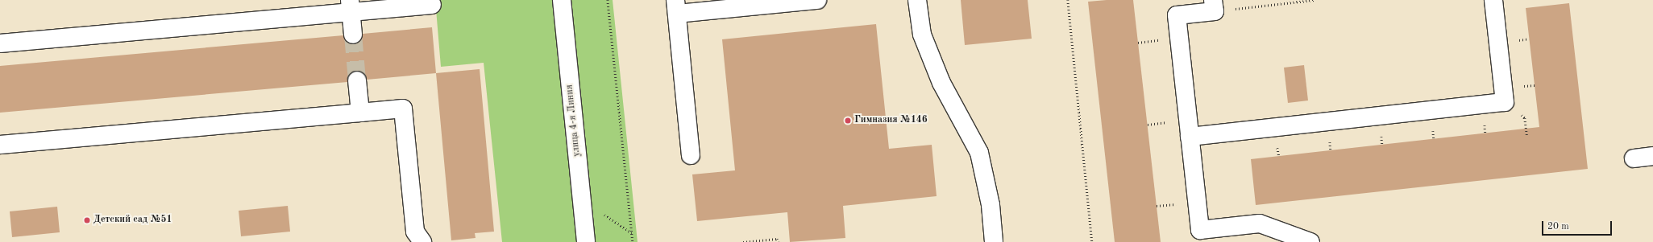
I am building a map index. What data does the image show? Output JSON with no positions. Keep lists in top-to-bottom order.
{
  "streets": {
    "street": ["улица 4-я Линия"]
  },
  "places": ["Гимназия №146", "Детский сад №51"],
  "scale_bar": "20 m"
}
